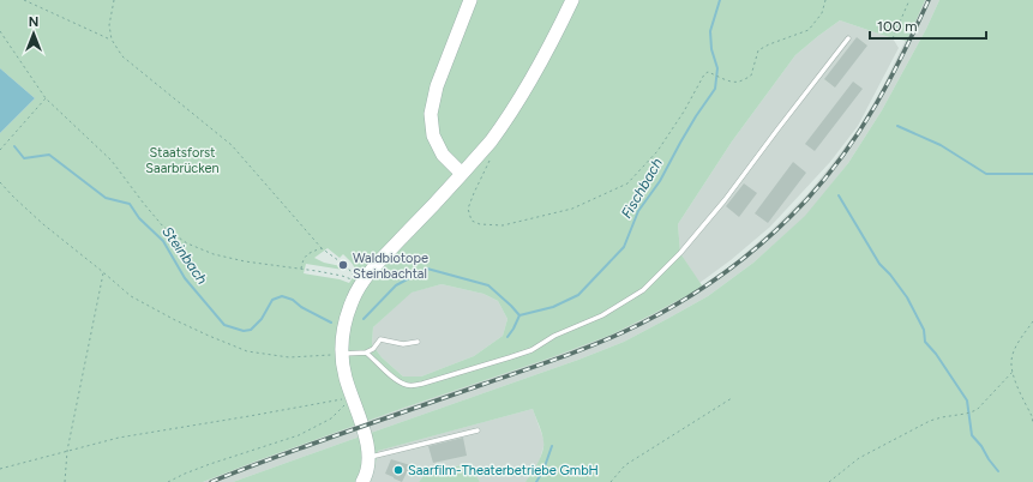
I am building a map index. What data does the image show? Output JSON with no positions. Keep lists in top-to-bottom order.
{
  "water": ["Fischbach", "Steinbach"],
  "parks": ["Staatsforst Saarbrücken"],
  "places": ["Waldbiotope Steinbachtal", "Saarfilm-Theaterbetriebe GmbH"],
  "scale_bar": "100 m",
  "north": "top"
}
